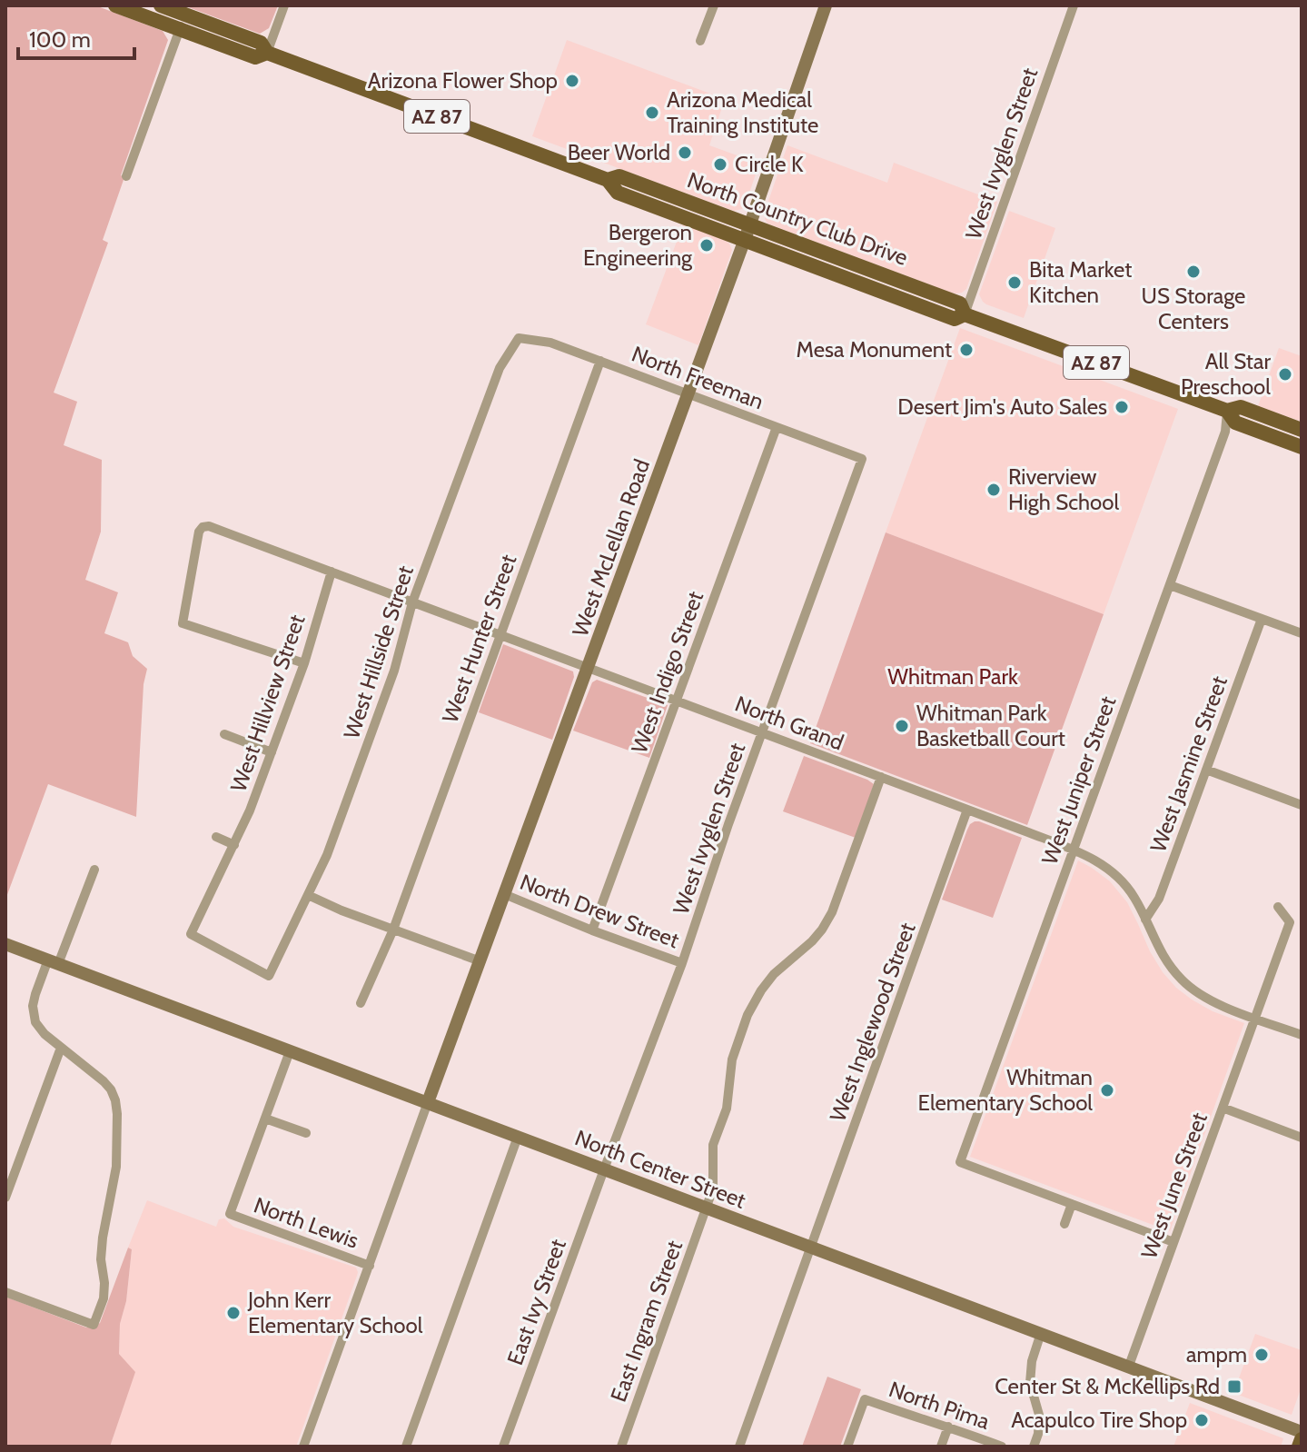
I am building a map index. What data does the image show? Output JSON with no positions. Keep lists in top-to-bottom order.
{
  "streets": {
    "main road": ["AZ 87", "North Country Club Drive"],
    "street": [
      "West Ivyglen Street",
      "North Freeman",
      "West McLellan Road",
      "West Hunter Street",
      "West Hillside Street",
      "West Indigo Street",
      "West Hillview Street",
      "North Grand",
      "West Jasmine Street",
      "West Juniper Street",
      "North Drew Street",
      "West Inglewood Street",
      "North Center Street",
      "West June Street",
      "North Lewis",
      "East Ivy Street",
      "East Ingram Street",
      "North Pima"
    ]
  },
  "crossings": [
    ["West Ivyglen Street", "North Country Club Drive"],
    ["West Ivyglen Street", "North Freeman"],
    ["West Ivyglen Street", "North Grand"],
    ["West Ivyglen Street", "North Drew Street"],
    ["West Ivyglen Street", "North Center Street"],
    ["West Ivyglen Street", "East Ivy Street"],
    ["North Country Club Drive", "West McLellan Road"],
    ["North Country Club Drive", "West Juniper Street"],
    ["North Freeman", "West McLellan Road"],
    ["North Freeman", "West Hunter Street"],
    ["North Freeman", "West Hillside Street"],
    ["North Freeman", "West Indigo Street"],
    ["West McLellan Road", "North Grand"],
    ["West McLellan Road", "North Drew Street"],
    ["West McLellan Road", "North Center Street"],
    ["West Hunter Street", "North Grand"],
    ["West Hillside Street", "West Hillview Street"],
    ["West Hillside Street", "North Grand"],
    ["West Indigo Street", "North Grand"],
    ["West Indigo Street", "North Drew Street"],
    ["West Hillview Street", "North Grand"],
    ["North Grand", "West Jasmine Street"],
    ["North Grand", "West Juniper Street"],
    ["North Grand", "West Inglewood Street"],
    ["North Grand", "West June Street"],
    ["North Grand", "East Ingram Street"],
    ["West Inglewood Street", "North Center Street"],
    ["North Center Street", "West June Street"],
    ["North Center Street", "East Ivy Street"],
    ["North Center Street", "East Ingram Street"]
  ],
  "parks": ["Whitman Park"],
  "places": {
    "other": [
      "Arizona Flower Shop",
      "Arizona Medical Training Institute",
      "Beer World",
      "Circle K",
      "Bergeron Engineering",
      "US Storage Centers",
      "Bita Market Kitchen",
      "Mesa Monument",
      "All Star Preschool",
      "Desert Jim's Auto Sales",
      "Riverview High School",
      "Whitman Park Basketball Court",
      "Whitman Elementary School",
      "John Kerr Elementary School",
      "ampm",
      "Acapulco Tire Shop"
    ],
    "transit": ["Center St & McKellips Rd"]
  },
  "scale_bar": "100 m"
}
